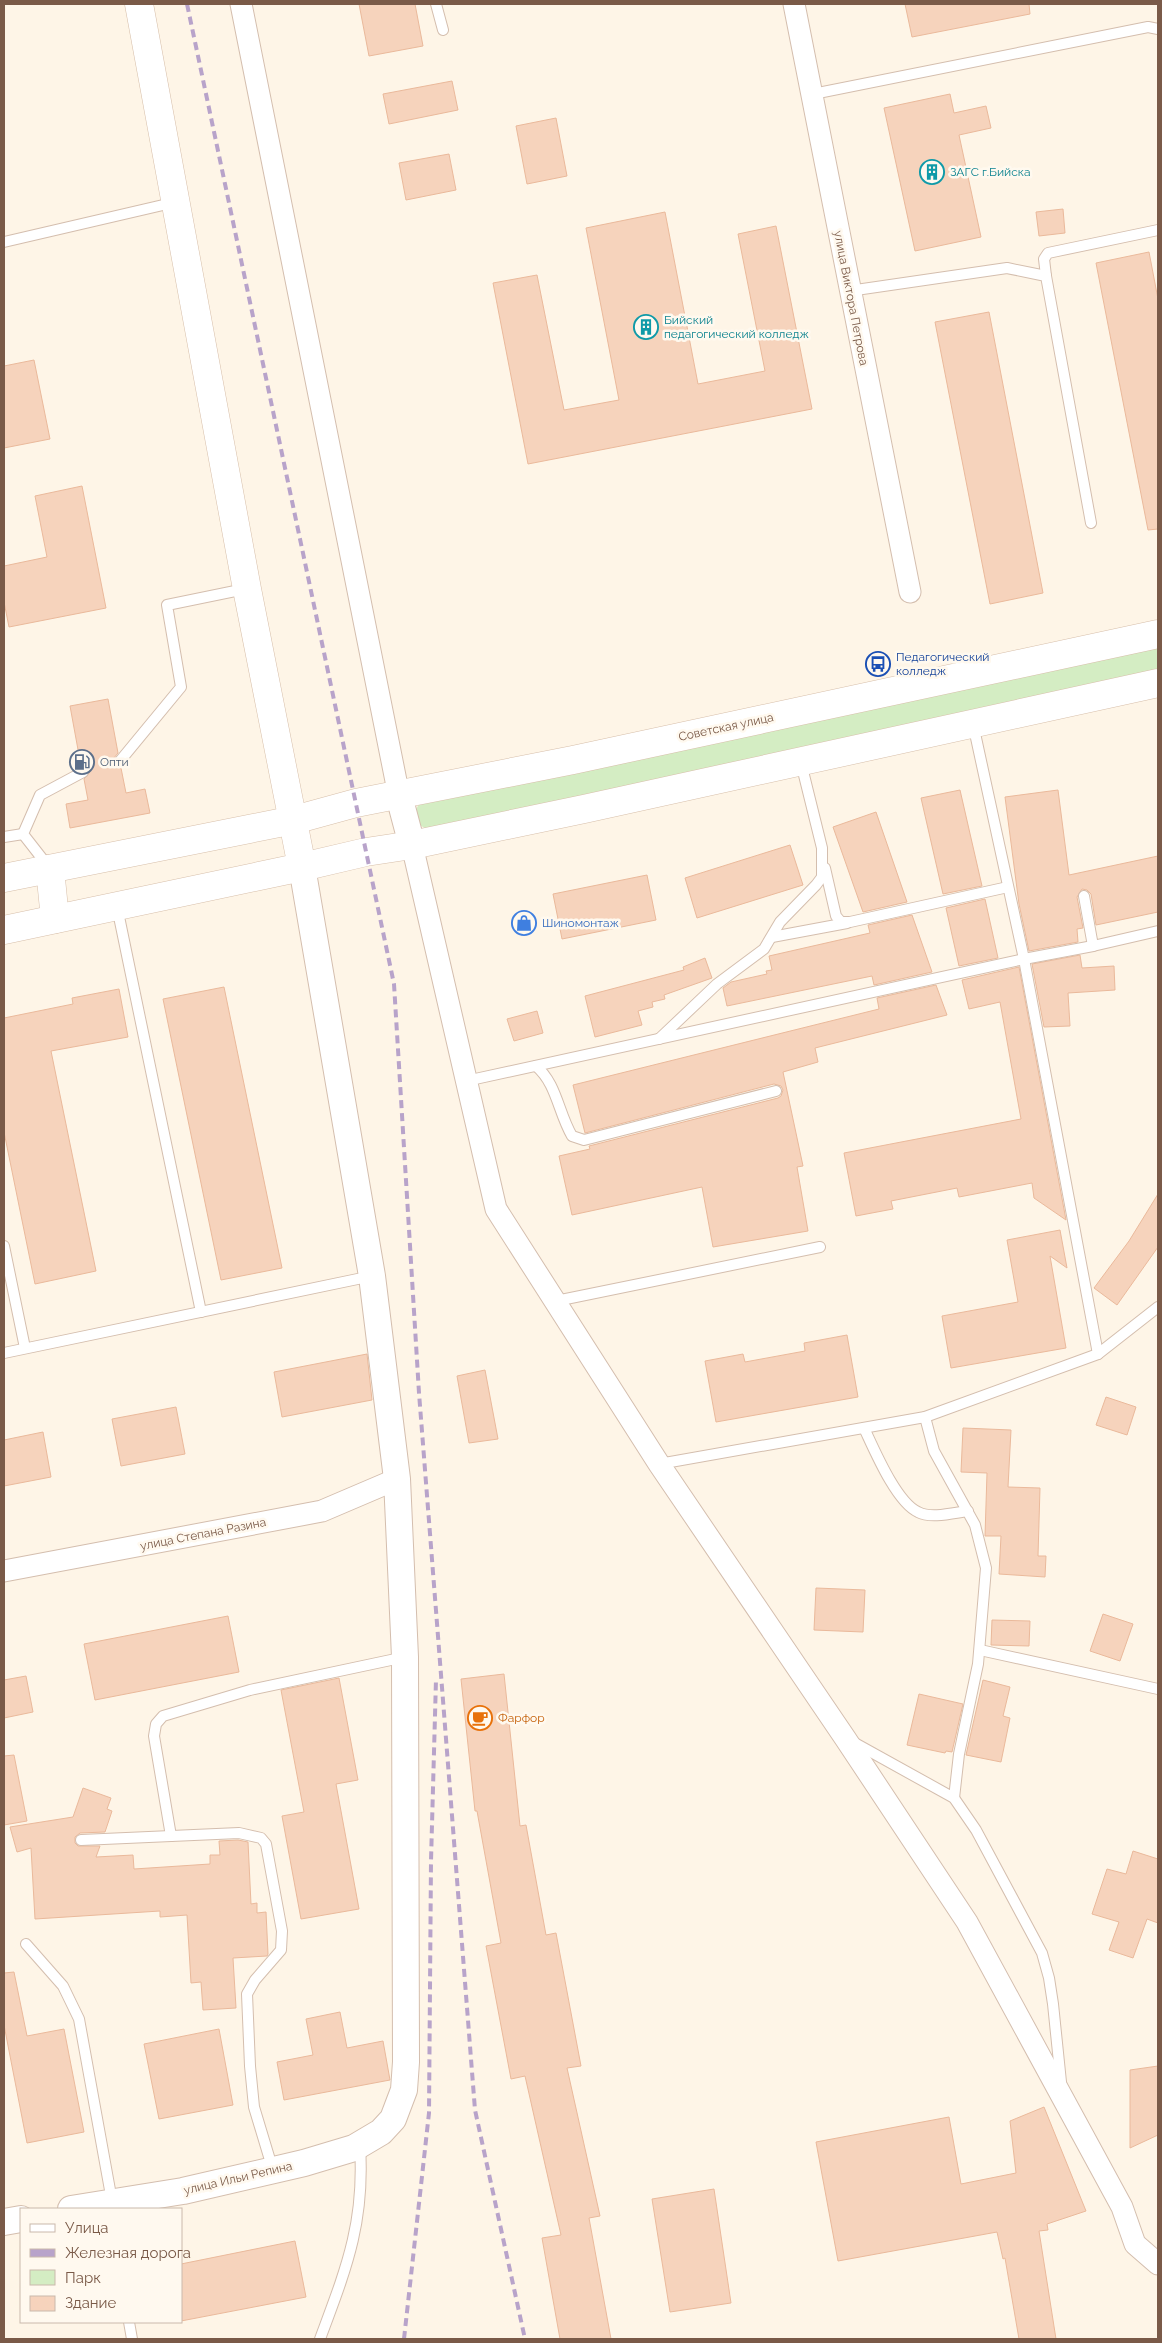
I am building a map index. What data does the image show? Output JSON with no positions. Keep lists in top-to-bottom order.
{
  "streets": {
    "main road": ["Советская улица"],
    "street": ["улица Виктора Петрова", "улица Степана Разина", "улица Ильи Репина"]
  },
  "places": {
    "building": ["ЗАГС г.Бийска", "Бийский педагогический колледж"],
    "bus stop": ["Педагогический колледж"],
    "fuel station": ["Опти"],
    "shop": ["Шиномонтаж"],
    "cafe": ["Фарфор"]
  },
  "legend": [
    "Улица",
    "Железная дорога",
    "Парк",
    "Здание"
  ]
}
